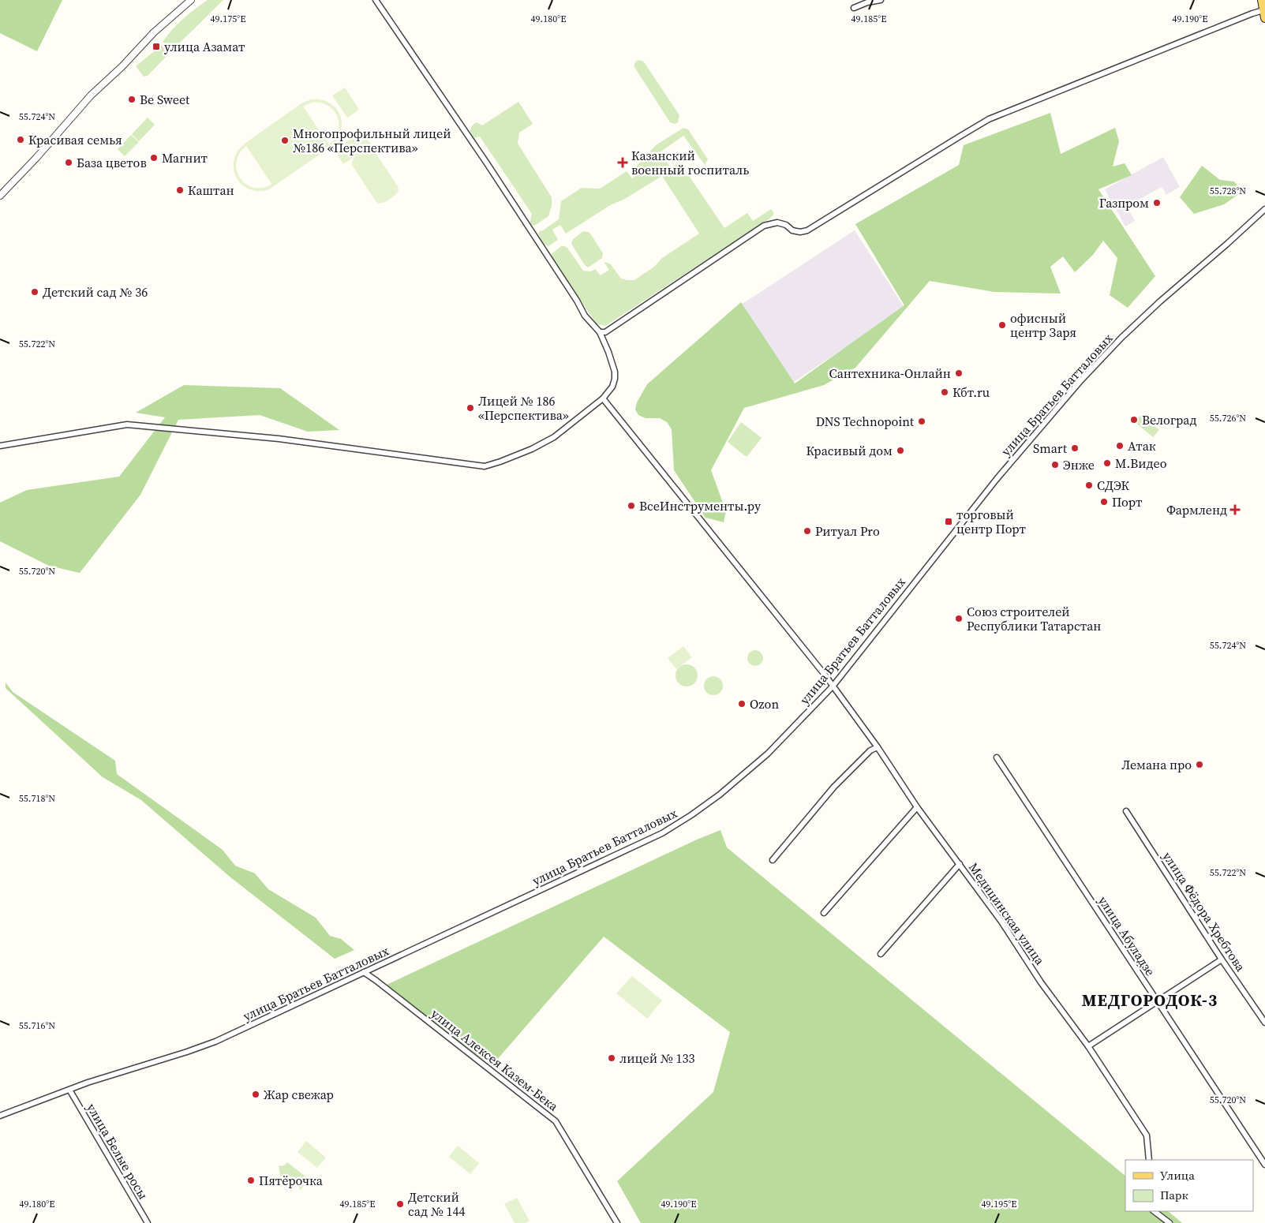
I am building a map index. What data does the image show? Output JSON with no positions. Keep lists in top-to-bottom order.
{
  "streets": {
    "street": [
      "улица Братьев Батталовых",
      "улица Фёдора Хребтова",
      "Медицинская улица",
      "улица Абуладзе",
      "улица Алексея Казем-Бека",
      "улица Белые росы"
    ]
  },
  "crossings": [
    ["улица Братьев Батталовых", "Медицинская улица"],
    ["улица Братьев Батталовых", "улица Алексея Казем-Бека"],
    ["улица Братьев Батталовых", "улица Белые росы"]
  ],
  "districts": ["МЕДГОРОДОК-3"],
  "places": {
    "transit": ["улица Азамат", "торговый центр Порт"],
    "other": [
      "Be Sweet",
      "Красивая семья",
      "Многопрофильный лицей №186 «Перспектива»",
      "Магнит",
      "База цветов",
      "Каштан",
      "Газпром",
      "Детский сад № 36",
      "офисный центр Заря",
      "Сантехника-Онлайн",
      "Кбт.ru",
      "Лицей № 186 «Перспектива»",
      "Велоград",
      "DNS Technopoint",
      "Атак",
      "Smart",
      "Красивый дом",
      "М.Видео",
      "Энже",
      "СДЭК",
      "Порт",
      "ВсеИнструменты.ру",
      "Ритуал Pro",
      "Союз строителей Республики Татарстан",
      "Ozon",
      "Лемана про",
      "лицей № 133",
      "Жар свежар",
      "Пятёрочка",
      "Детский сад № 144"
    ],
    "health": ["Казанский военный госпиталь", "Фармленд"]
  },
  "legend": ["Улица", "Парк"],
  "coordinates": [
    "49.175°E",
    "49.180°E",
    "49.185°E",
    "49.190°E",
    "55.724°N",
    "55.728°N",
    "55.722°N",
    "55.726°N",
    "55.720°N",
    "55.718°N",
    "55.716°N",
    "49.195°E"
  ]
}
